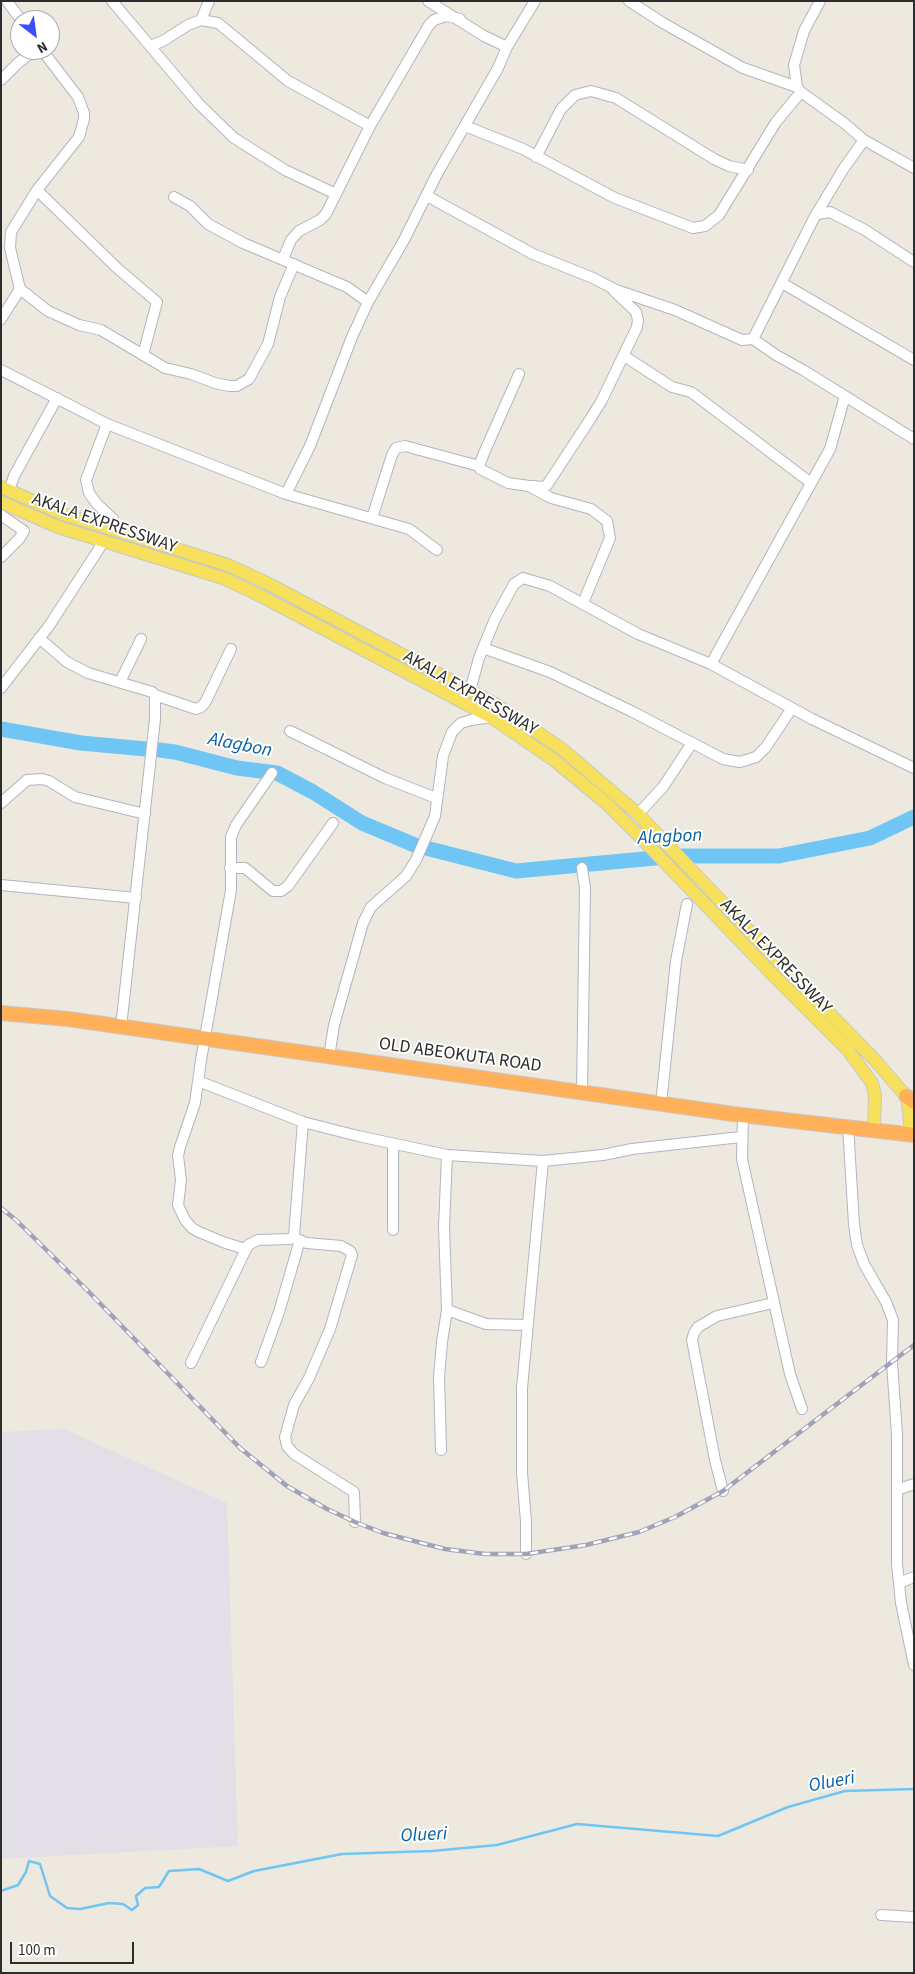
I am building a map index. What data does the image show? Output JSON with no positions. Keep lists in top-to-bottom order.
{
  "streets": {
    "highway": ["OLD ABEOKUTA ROAD"],
    "main road": ["AKALA EXPRESSWAY"]
  },
  "crossings": [
    ["AKALA EXPRESSWAY", "OLD ABEOKUTA ROAD"]
  ],
  "water": ["Alagbon", "Olueri"],
  "scale_bar": "100 m",
  "north": "bottom right"
}
